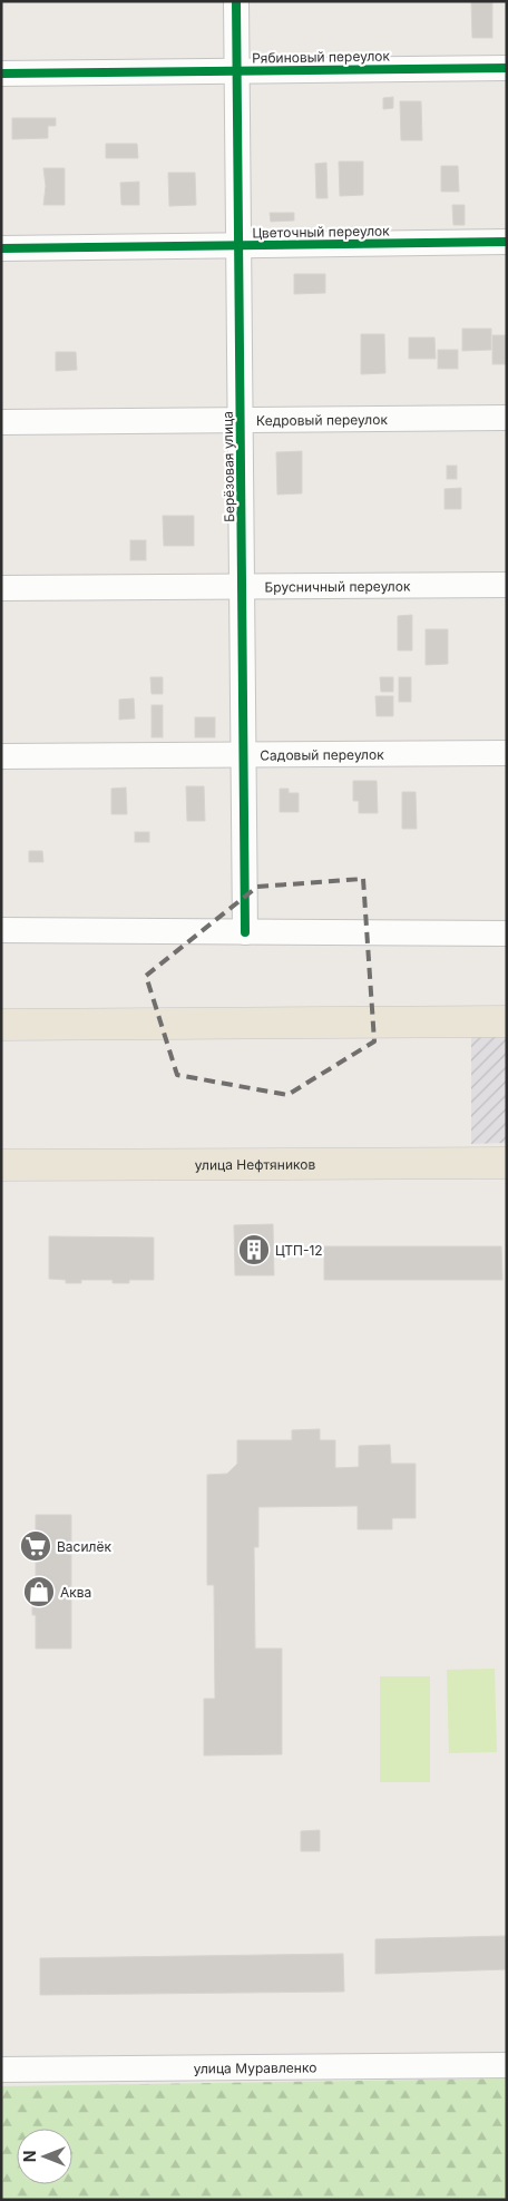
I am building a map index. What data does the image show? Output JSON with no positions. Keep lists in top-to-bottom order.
{
  "streets": {
    "main road": ["улица Нефтяников"],
    "street": [
      "Рябиновый переулок",
      "Цветочный переулок",
      "Кедровый переулок",
      "Берёзовая улица",
      "Брусничный переулок",
      "Садовый переулок",
      "улица Муравленко"
    ]
  },
  "crossings": [
    ["Рябиновый переулок", "Берёзовая улица"],
    ["Цветочный переулок", "Берёзовая улица"],
    ["Кедровый переулок", "Берёзовая улица"],
    ["Берёзовая улица", "Брусничный переулок"],
    ["Берёзовая улица", "Садовый переулок"]
  ],
  "places": {
    "building": ["ЦТП-12"],
    "supermarket": ["Василёк"],
    "shop": ["Аква"]
  },
  "north": "left"
}
